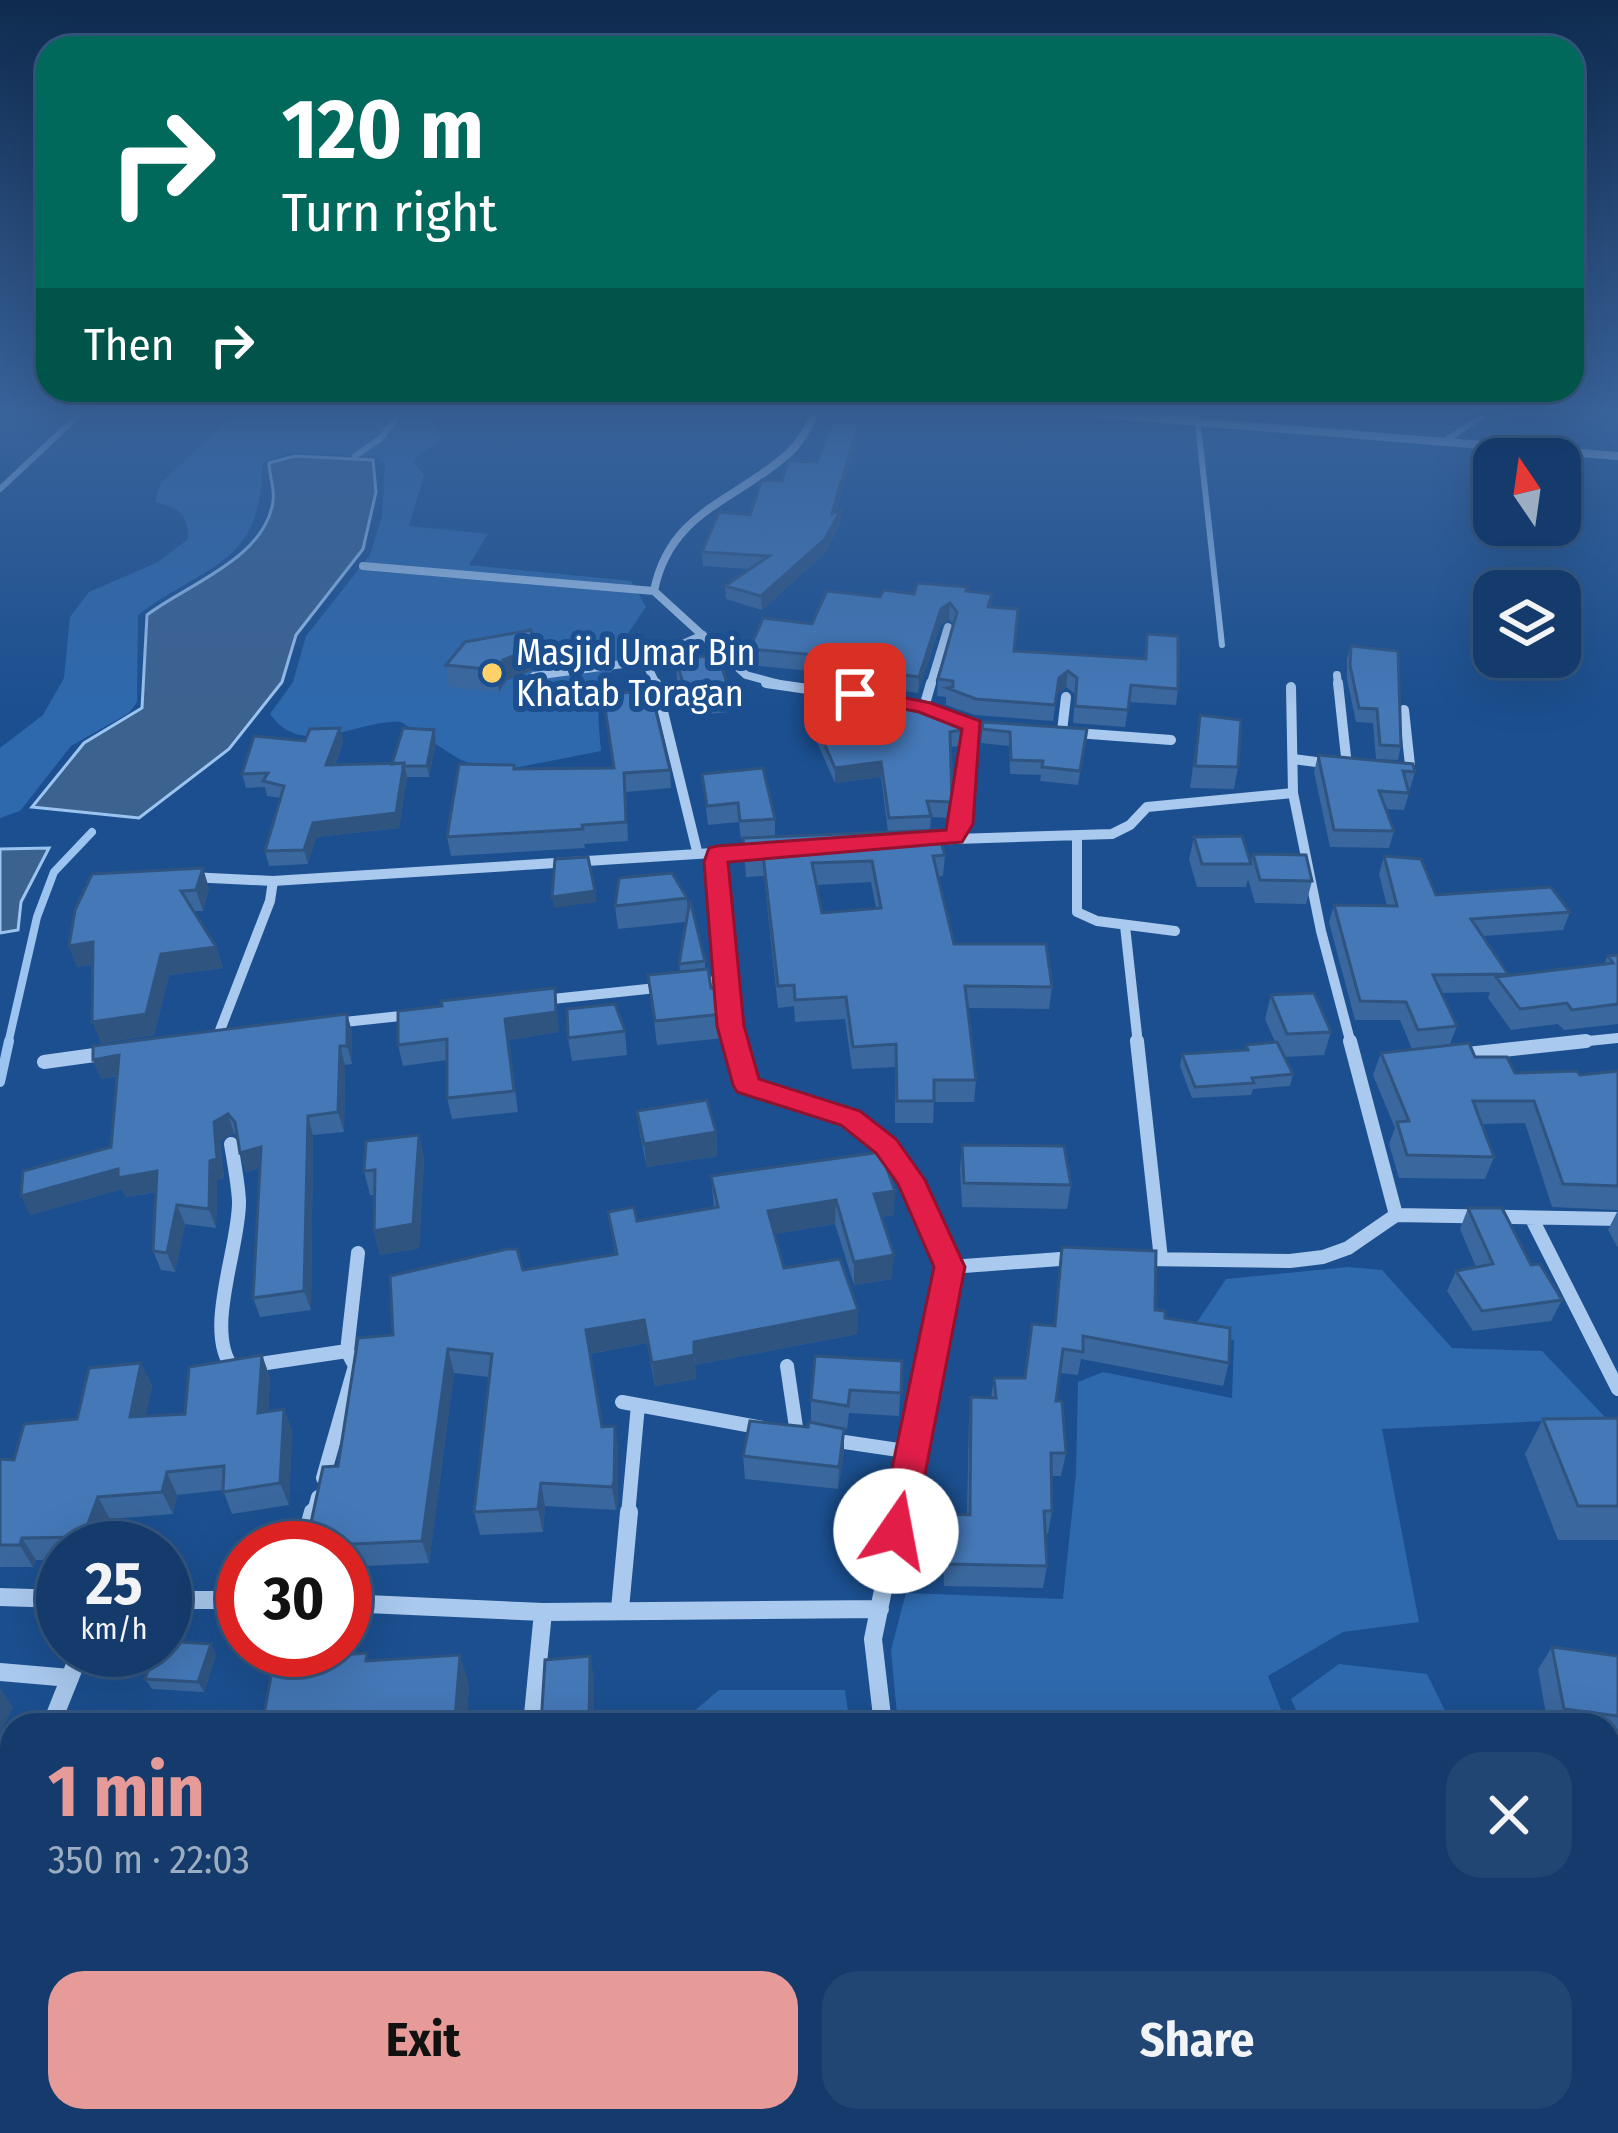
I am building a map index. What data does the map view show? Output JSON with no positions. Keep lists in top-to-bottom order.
{
  "places": ["Masjid Umar Bin Khatab Toragan"],
  "north": "top",
  "page": {
    "turn": ["120 m", "Turn right"],
    "then": "Then",
    "speed": "25 km/h",
    "limit": "30",
    "heading": ["1 min", "350 m · 22:03"],
    "buttons": ["Exit", "Share"]
  }
}
